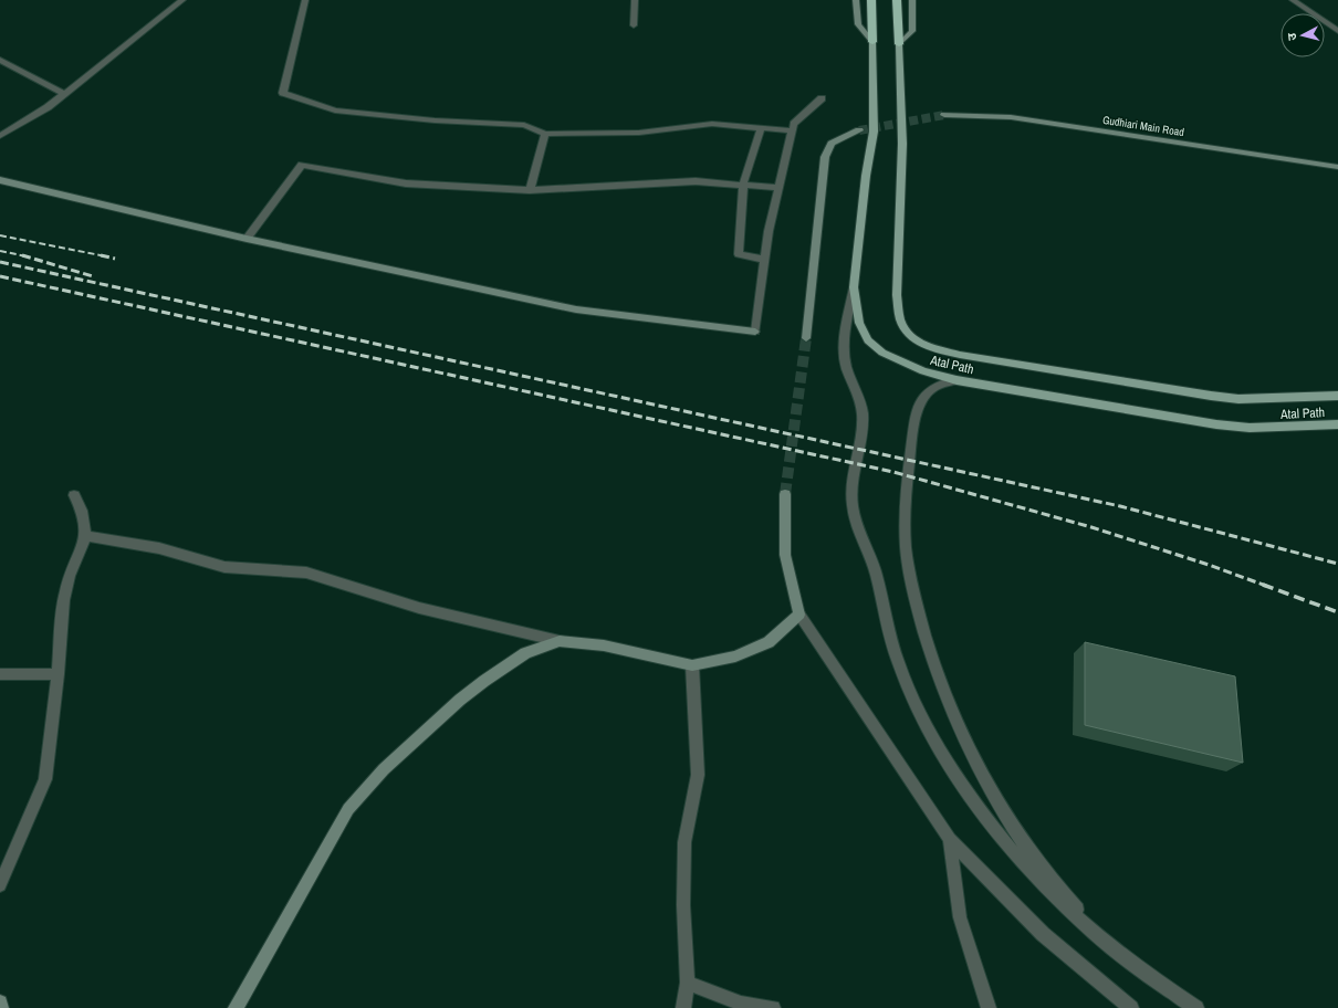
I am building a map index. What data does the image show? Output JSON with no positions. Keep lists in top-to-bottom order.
{
  "streets": {
    "main road": ["Atal Path"],
    "street": ["Gudhiari Main Road"]
  },
  "north": "left"
}
